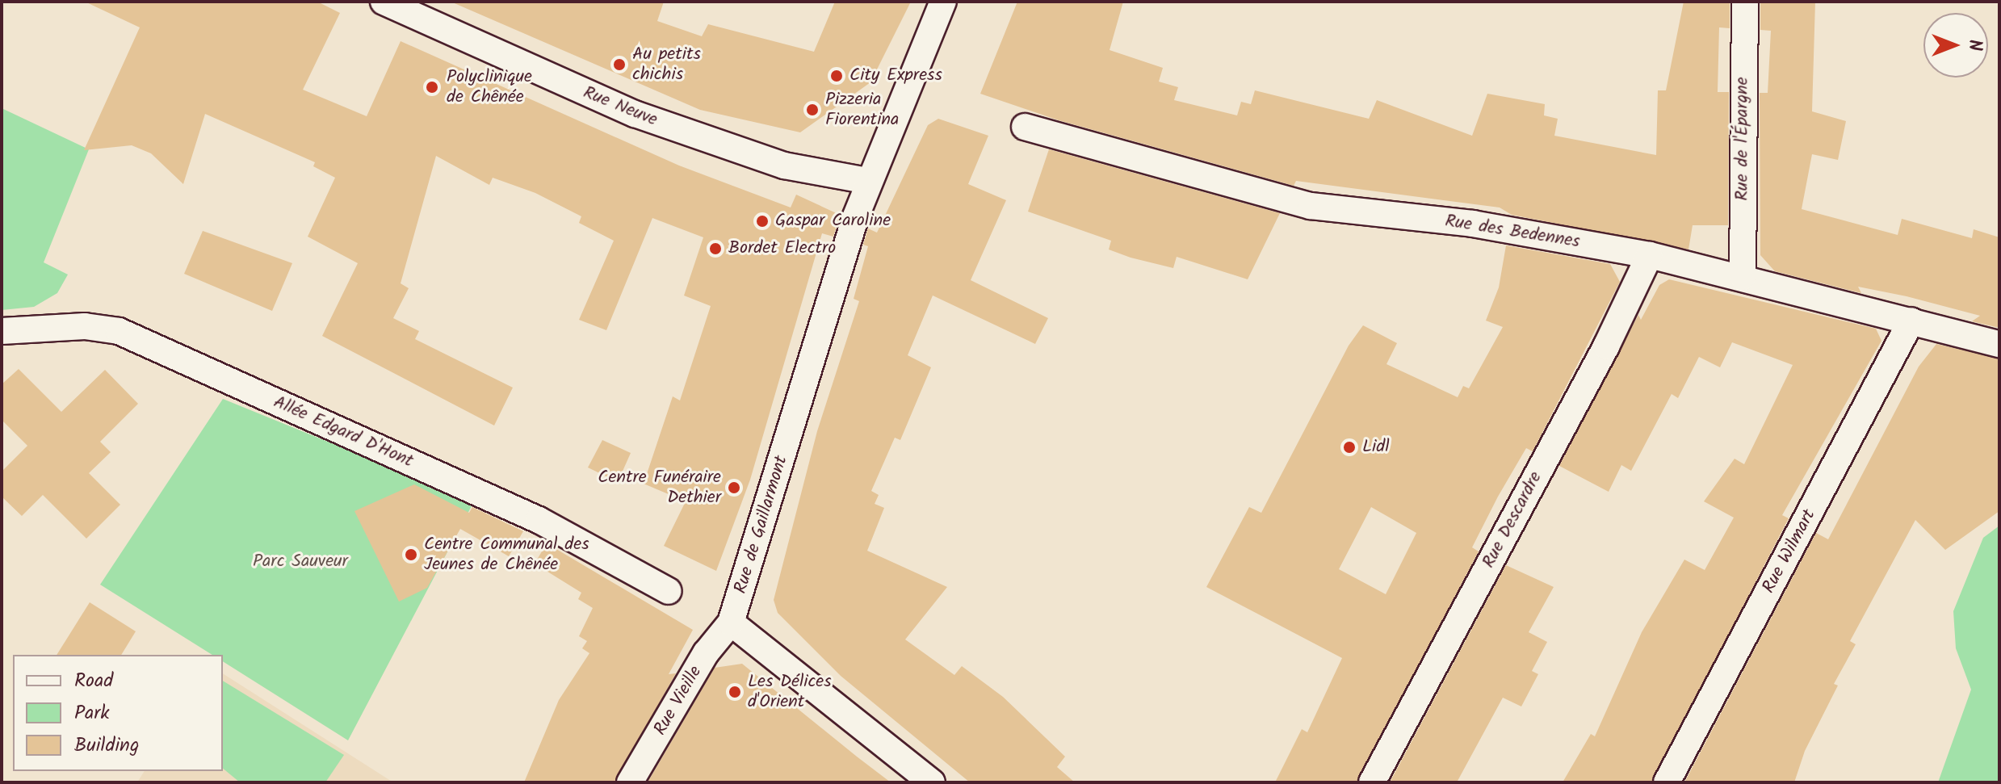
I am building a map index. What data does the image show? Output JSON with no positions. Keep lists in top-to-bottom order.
{
  "streets": {
    "street": [
      "Rue Neuve",
      "Rue de l'Épargne",
      "Rue des Bedennes",
      "Allée Edgard D'Hont",
      "Rue Descardre",
      "Rue de Gaillarmont",
      "Rue Wilmart",
      "Rue Vieille"
    ]
  },
  "crossings": [
    ["Rue Neuve", "Rue de Gaillarmont"],
    ["Rue de l'Épargne", "Rue des Bedennes"],
    ["Rue des Bedennes", "Rue Descardre"],
    ["Rue des Bedennes", "Rue Wilmart"],
    ["Rue de Gaillarmont", "Rue Vieille"]
  ],
  "parks": ["Parc Sauveur"],
  "places": [
    "Au petits chichis",
    "City Express",
    "Polyclinique de Chênée",
    "Pizzeria Fiorentina",
    "Gaspar Caroline",
    "Bordet Electro",
    "Lidl",
    "Centre Funéraire Dethier",
    "Centre Communal des Jeunes de Chênée",
    "Les Délices d'Orient"
  ],
  "legend": ["Road", "Park", "Building"],
  "north": "right"
}
